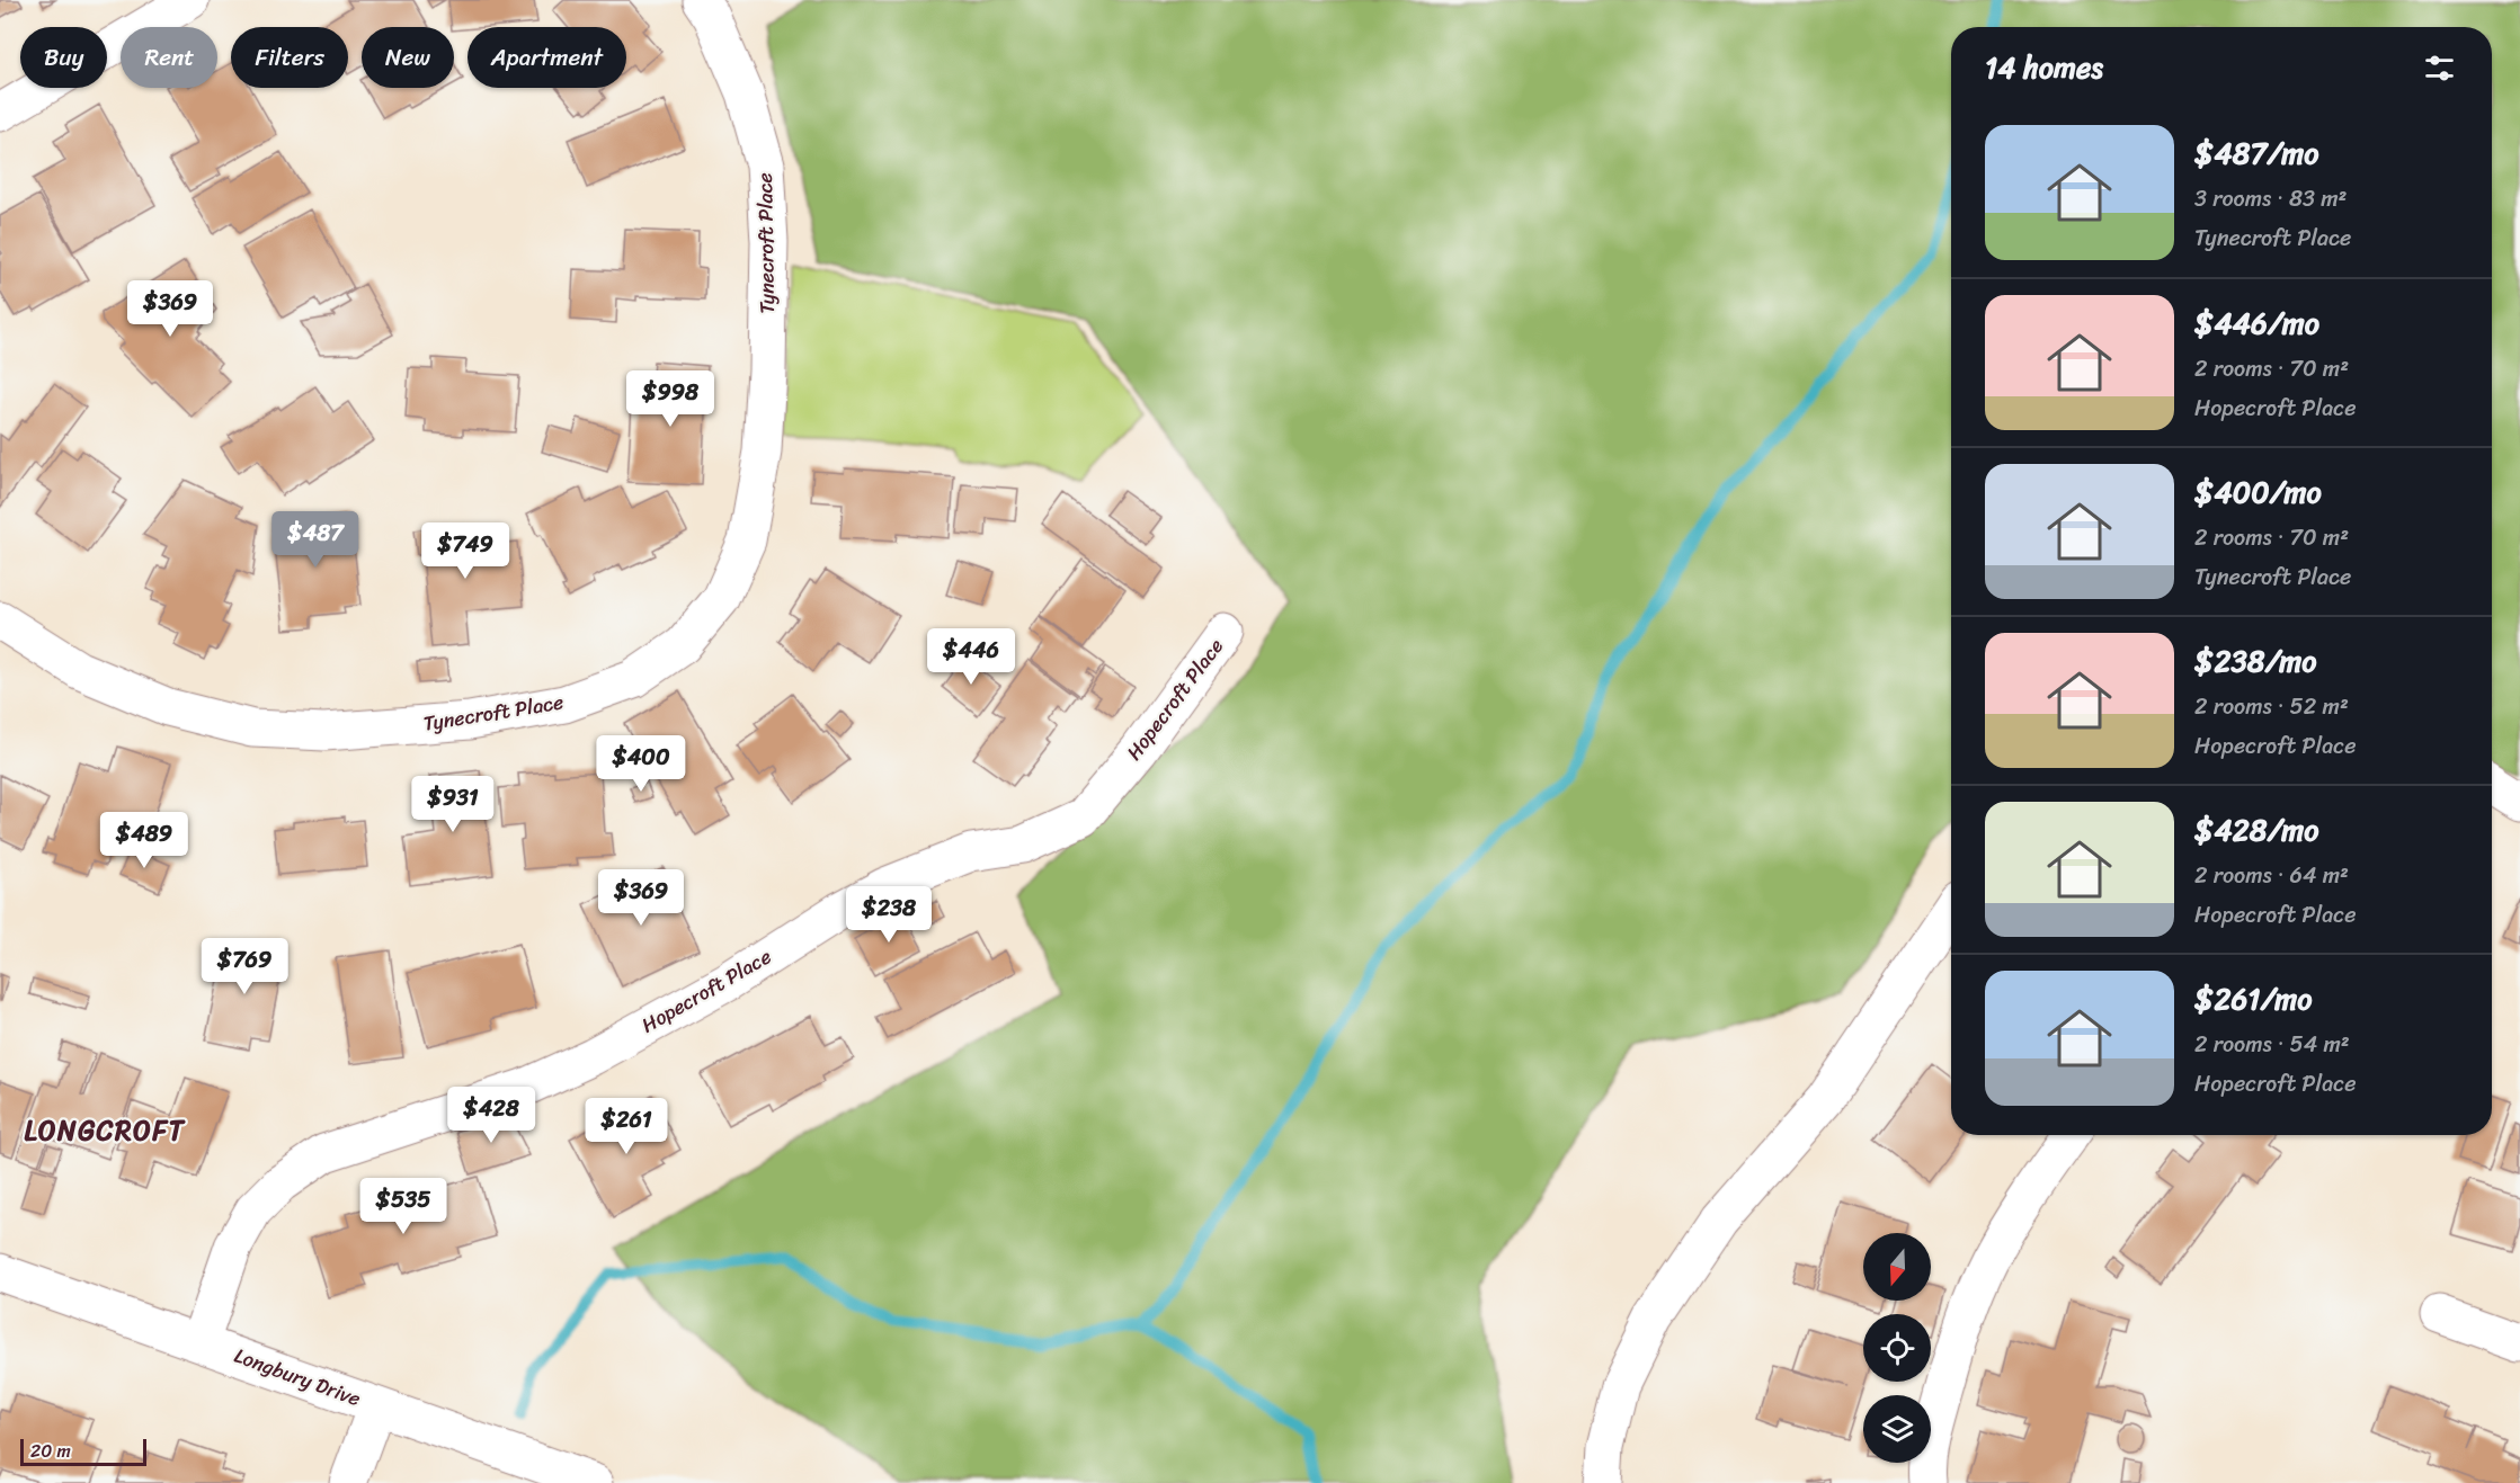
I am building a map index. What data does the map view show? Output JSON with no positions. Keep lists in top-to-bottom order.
{
  "streets": {
    "street": ["Tynecroft Place", "Hopecroft Place", "Longbury Drive"]
  },
  "crossings": [
    ["Hopecroft Place", "Longbury Drive"]
  ],
  "districts": ["LONGCROFT"],
  "scale_bar": "20 m",
  "north": "bottom",
  "page": {
    "chip": [
      "Buy",
      "Rent",
      "Filters",
      "New",
      "Apartment"
    ],
    "heading": "14 homes",
    "list": [
      {
        "name": "$487/mo",
        "note": "3 rooms · 83 m² · Tynecroft Place"
      },
      {
        "name": "$446/mo",
        "note": "2 rooms · 70 m² · Hopecroft Place"
      },
      {
        "name": "$400/mo",
        "note": "2 rooms · 70 m² · Tynecroft Place"
      },
      {
        "name": "$238/mo",
        "note": "2 rooms · 52 m² · Hopecroft Place"
      },
      {
        "name": "$428/mo",
        "note": "2 rooms · 64 m² · Hopecroft Place"
      },
      {
        "name": "$261/mo",
        "note": "2 rooms · 54 m² · Hopecroft Place"
      }
    ],
    "price": [
      "$369",
      "$998",
      "$487",
      "$749",
      "$446",
      "$400",
      "$931",
      "$489",
      "$369",
      "$238",
      "$769",
      "$428",
      "$261",
      "$535"
    ],
    "scale": "20 m"
  }
}
